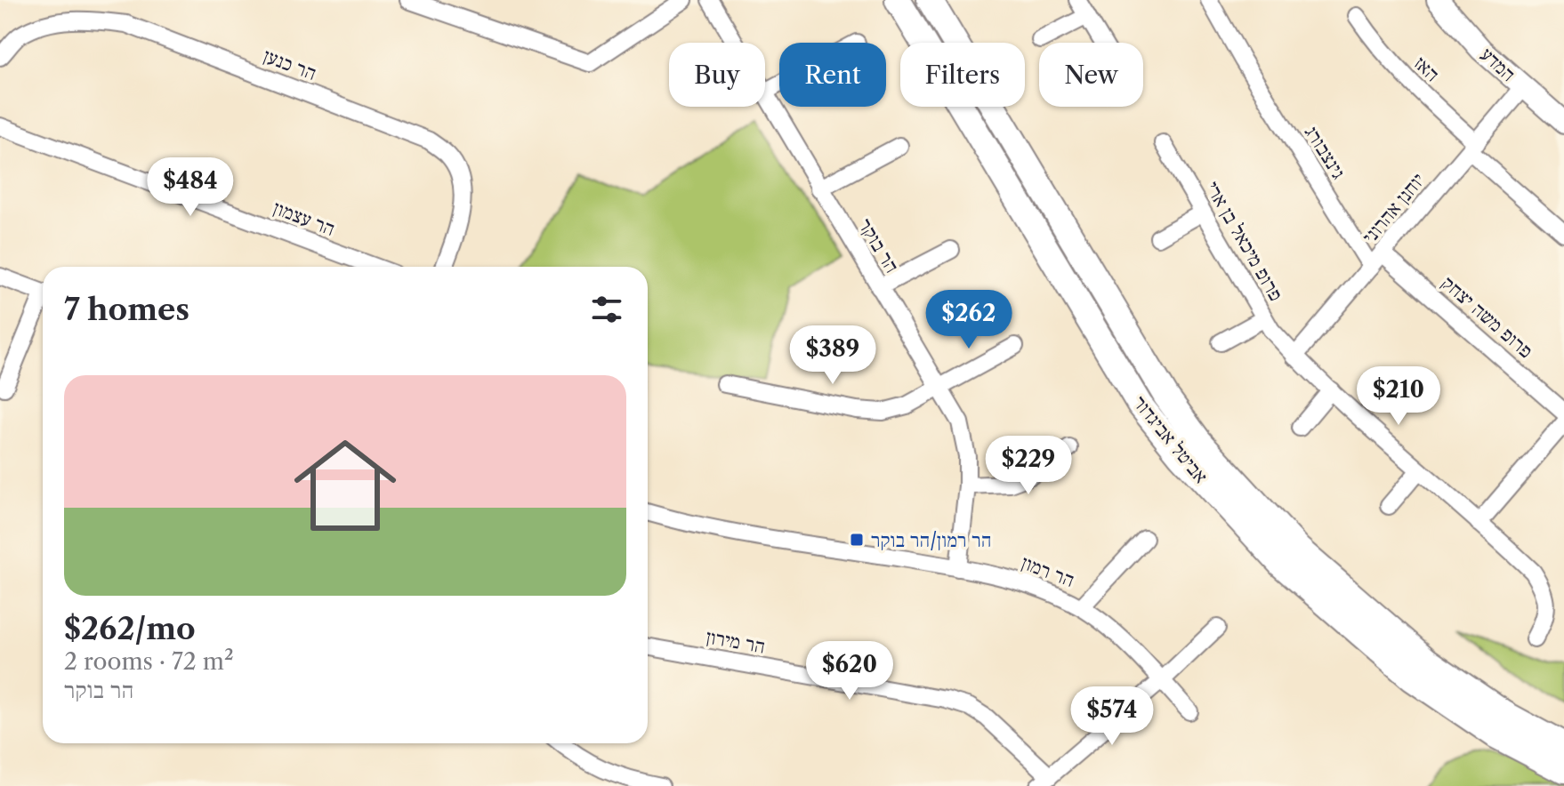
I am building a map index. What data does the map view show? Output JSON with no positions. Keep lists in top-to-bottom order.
{
  "streets": {
    "main road": ["אביטל אביגדור"],
    "street": [
      "הר כנען",
      "המדע",
      "האז",
      "גינצבורג",
      "יוחנן אהרוני",
      "הר עצמון",
      "פרופ מיכאל בן ארי",
      "הר בוקר",
      "פרופ משה יצחק",
      "הר רמון",
      "הר מירון"
    ]
  },
  "crossings": [
    ["המדע", "יוחנן אהרוני"],
    ["האז", "יוחנן אהרוני"],
    ["גינצבורג", "יוחנן אהרוני"],
    ["גינצבורג", "פרופ משה יצחק"],
    ["יוחנן אהרוני", "פרופ מיכאל בן ארי"],
    ["יוחנן אהרוני", "פרופ משה יצחק"],
    ["הר בוקר", "הר רמון"]
  ],
  "places": {
    "transit": ["הר רמון/הר בוקר"]
  },
  "page": {
    "chip": [
      "Buy",
      "Rent",
      "Filters",
      "New"
    ],
    "price": [
      "$484",
      "$262",
      "$389",
      "$210",
      "$229",
      "$620",
      "$574"
    ],
    "heading": "7 homes",
    "list": [
      {
        "name": "$262/mo",
        "note": "2 rooms · 72 m² · הר בוקר"
      }
    ]
  }
}
